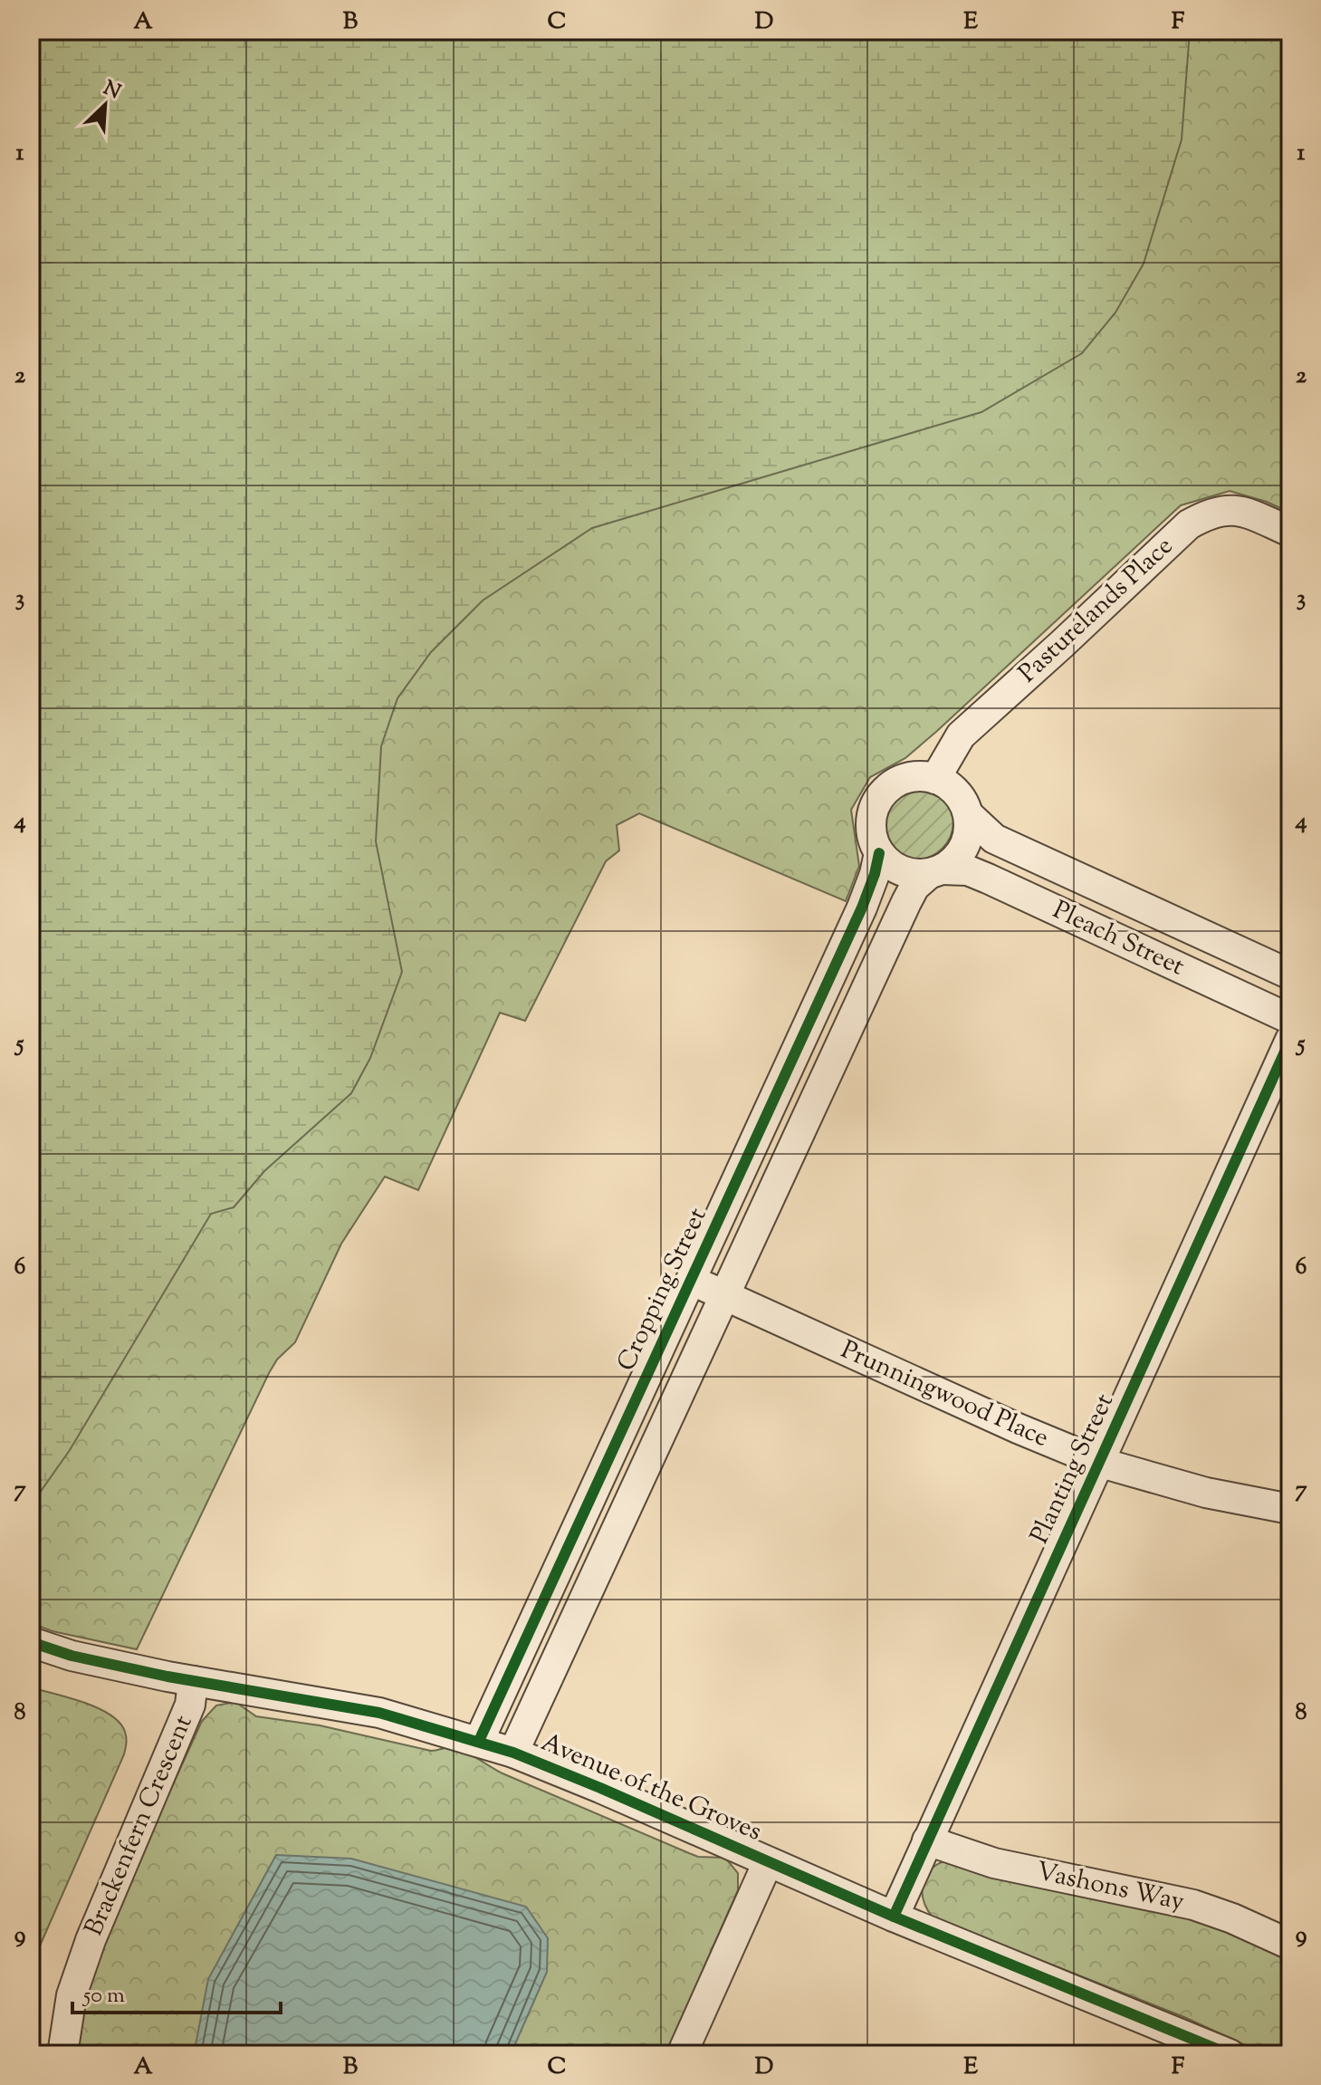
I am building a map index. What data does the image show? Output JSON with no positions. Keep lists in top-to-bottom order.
{
  "streets": {
    "street": [
      "Pasturelands Place",
      "Pleach Street",
      "Cropping Street",
      "Prunningwood Place",
      "Planting Street",
      "Avenue of the Groves",
      "Brackenfern Crescent",
      "Vashons Way"
    ]
  },
  "crossings": [
    ["Pasturelands Place", "Pleach Street"],
    ["Pasturelands Place", "Cropping Street"],
    ["Pleach Street", "Cropping Street"],
    ["Cropping Street", "Prunningwood Place"],
    ["Cropping Street", "Avenue of the Groves"],
    ["Prunningwood Place", "Planting Street"],
    ["Planting Street", "Avenue of the Groves"],
    ["Planting Street", "Vashons Way"],
    ["Avenue of the Groves", "Brackenfern Crescent"]
  ],
  "scale_bar": "50 m",
  "north": "top right",
  "grid": {
    "columns": [
      "A",
      "B",
      "C",
      "D",
      "E",
      "F"
    ],
    "rows": [
      "1",
      "2",
      "3",
      "4",
      "5",
      "6",
      "7",
      "8",
      "9"
    ]
  }
}
